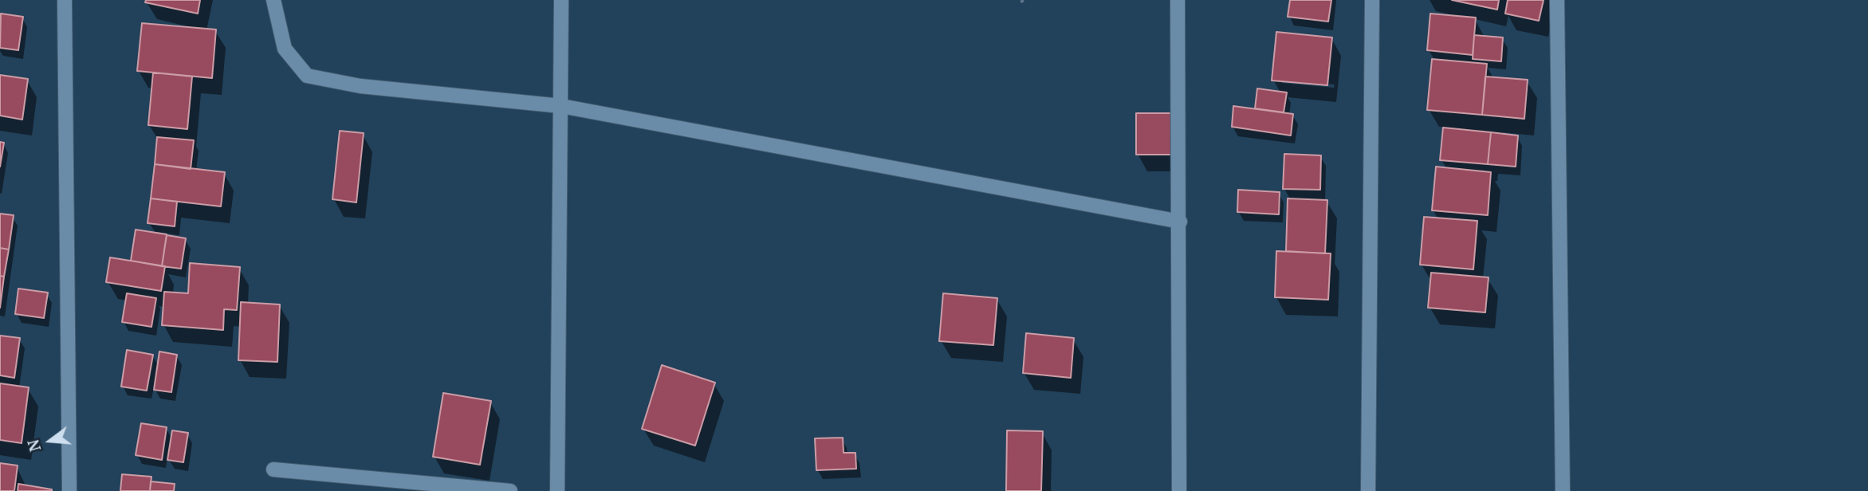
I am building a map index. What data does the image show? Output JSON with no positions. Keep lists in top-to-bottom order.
{
  "north": "left"
}
